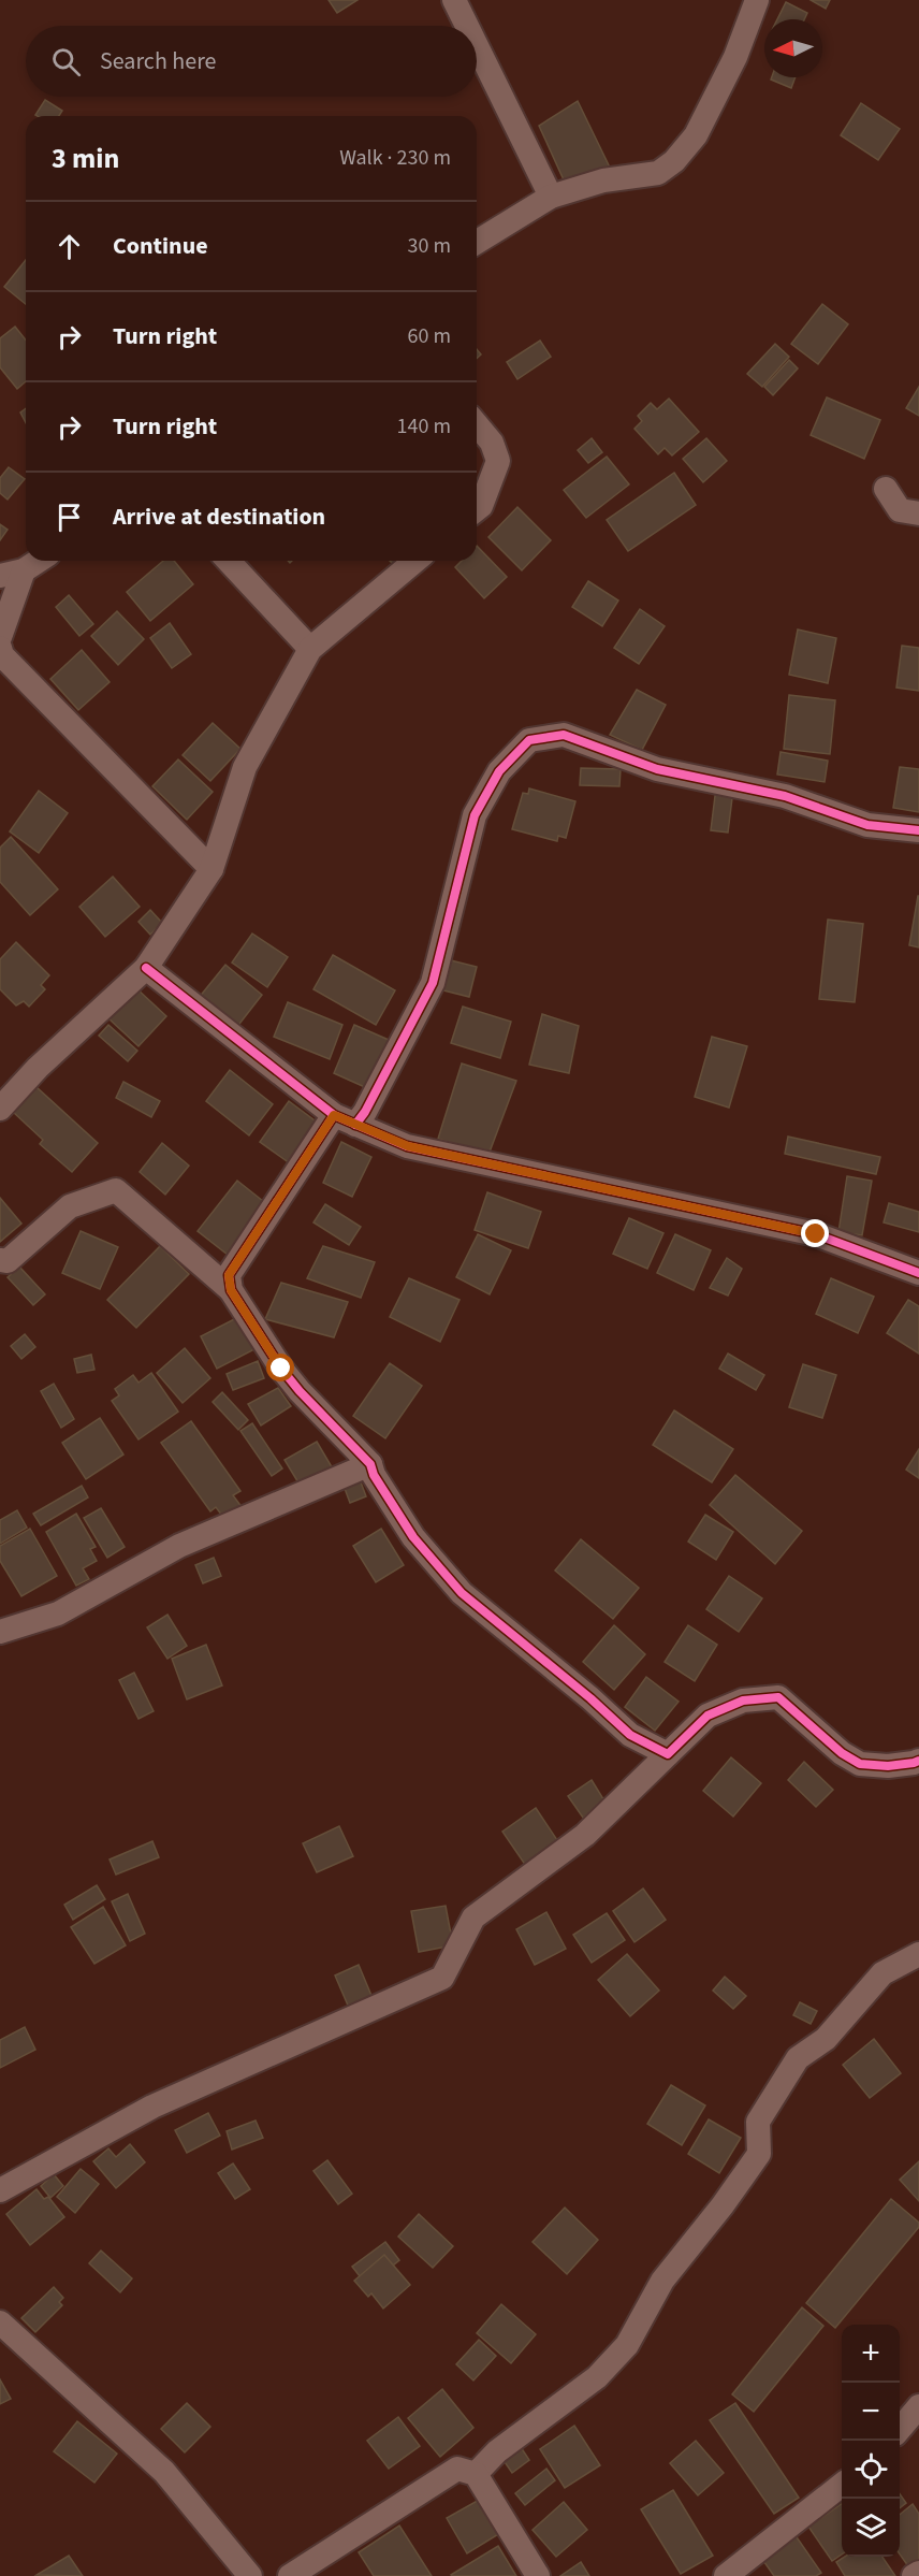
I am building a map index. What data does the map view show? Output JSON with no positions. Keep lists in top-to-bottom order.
{
  "north": "left",
  "page": {
    "search": "Search here",
    "heading": ["3 min", "Walk · 230 m"],
    "list": [
      ["Continue", "30 m"],
      ["Turn right", "60 m"],
      ["Turn right", "140 m"],
      "Arrive at destination"
    ],
    "map_buttons": ["+", "−"]
  }
}
